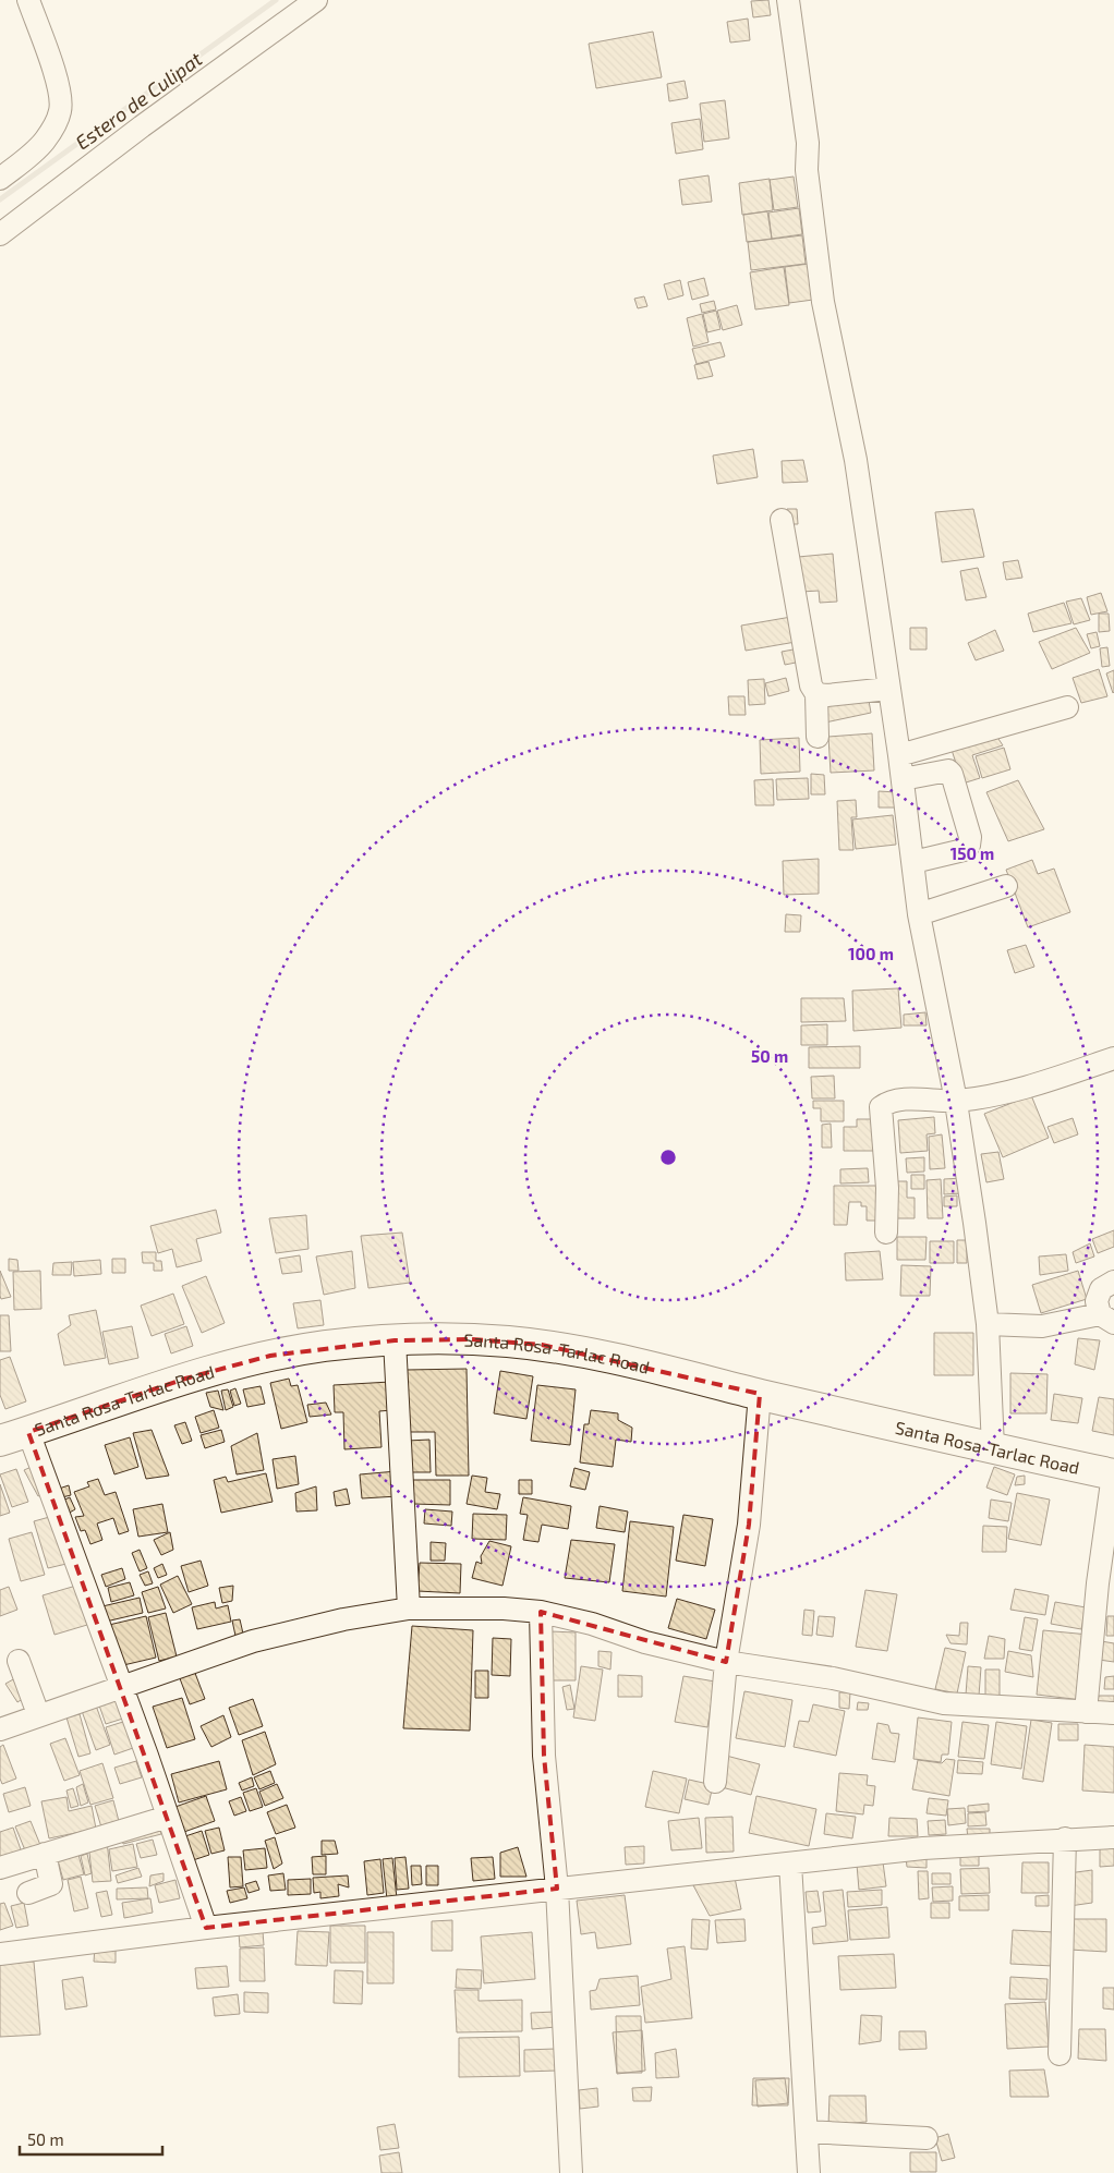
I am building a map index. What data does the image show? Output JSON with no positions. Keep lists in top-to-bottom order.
{
  "streets": {
    "highway": ["Santa Rosa-Tarlac Road"]
  },
  "water": ["Estero de Culipat"],
  "scale_bar": "50 m",
  "rings": ["150 m", "100 m", "50 m"]
}
